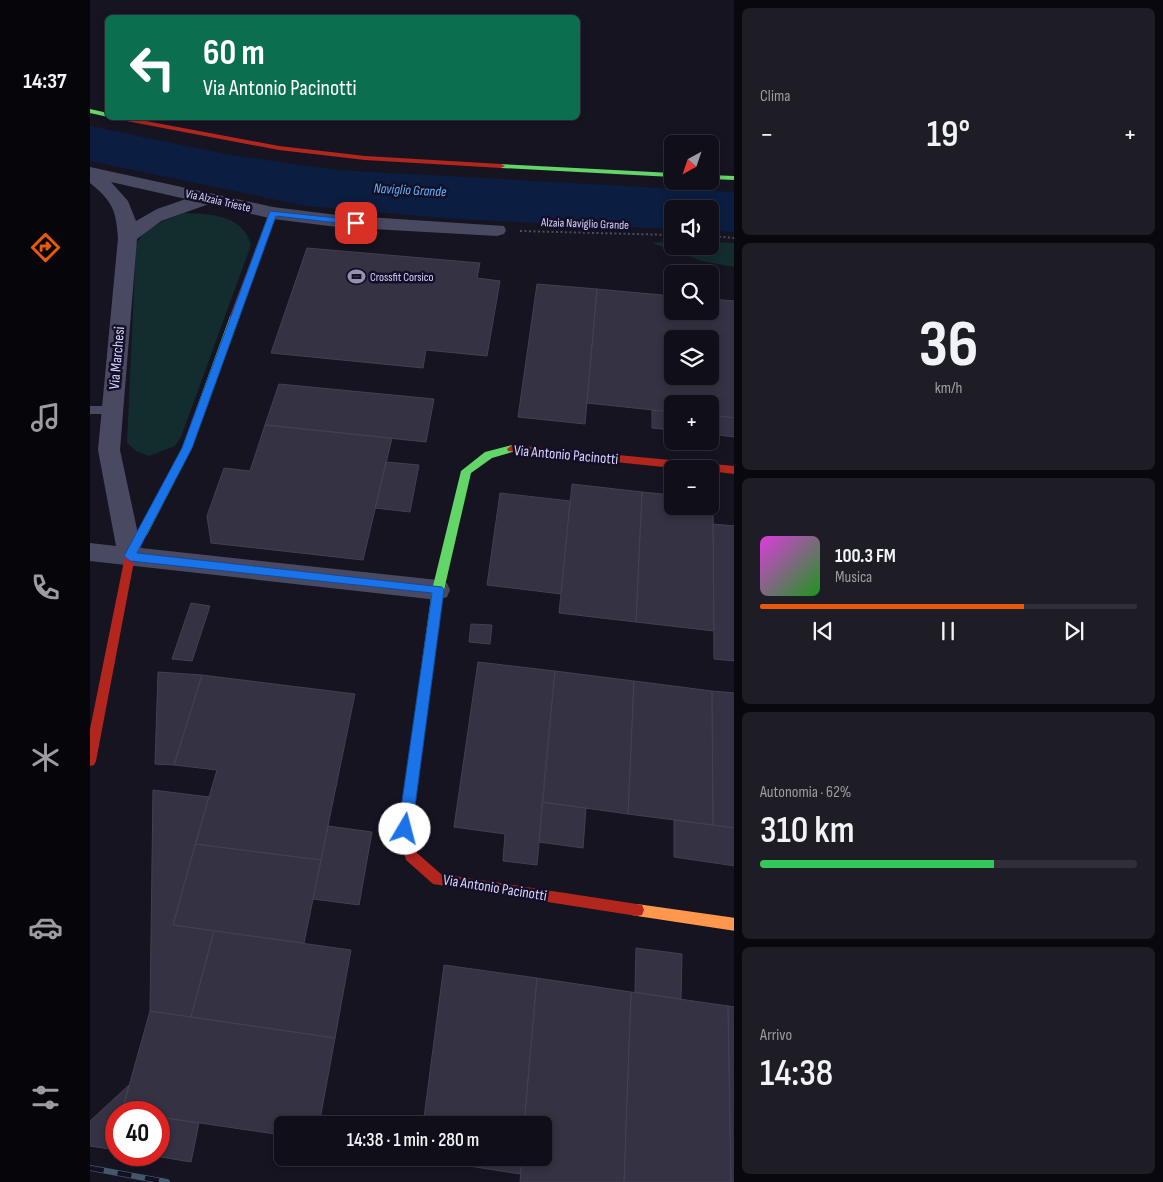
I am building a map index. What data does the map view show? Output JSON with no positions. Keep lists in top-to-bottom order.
{
  "streets": {
    "street": ["Via Alzaia Trieste", "Via Marchesi", "Via Antonio Pacinotti"],
    "path": ["Alzaia Naviglio Grande"]
  },
  "crossings": [
    ["Via Alzaia Trieste", "Alzaia Naviglio Grande"],
    ["Via Alzaia Trieste", "Via Marchesi"]
  ],
  "water": ["Naviglio Grande"],
  "places": {
    "sports": ["Crossfit Corsico"]
  },
  "north": "bottom left",
  "page": {
    "tabs": "14:37",
    "tile": [
      "Clima",
      ["36", "km/h"],
      ["Autonomia · 62%", "310 km"],
      ["Arrivo", "14:38"]
    ],
    "turn": ["60 m", "Via Antonio Pacinotti"],
    "heat": ["−", "19°", "+"],
    "map_buttons": ["+", "−"],
    "song": ["100.3 FM", "Musica"],
    "limit": "40",
    "trip": "14:38 · 1 min · 280 m"
  }
}
